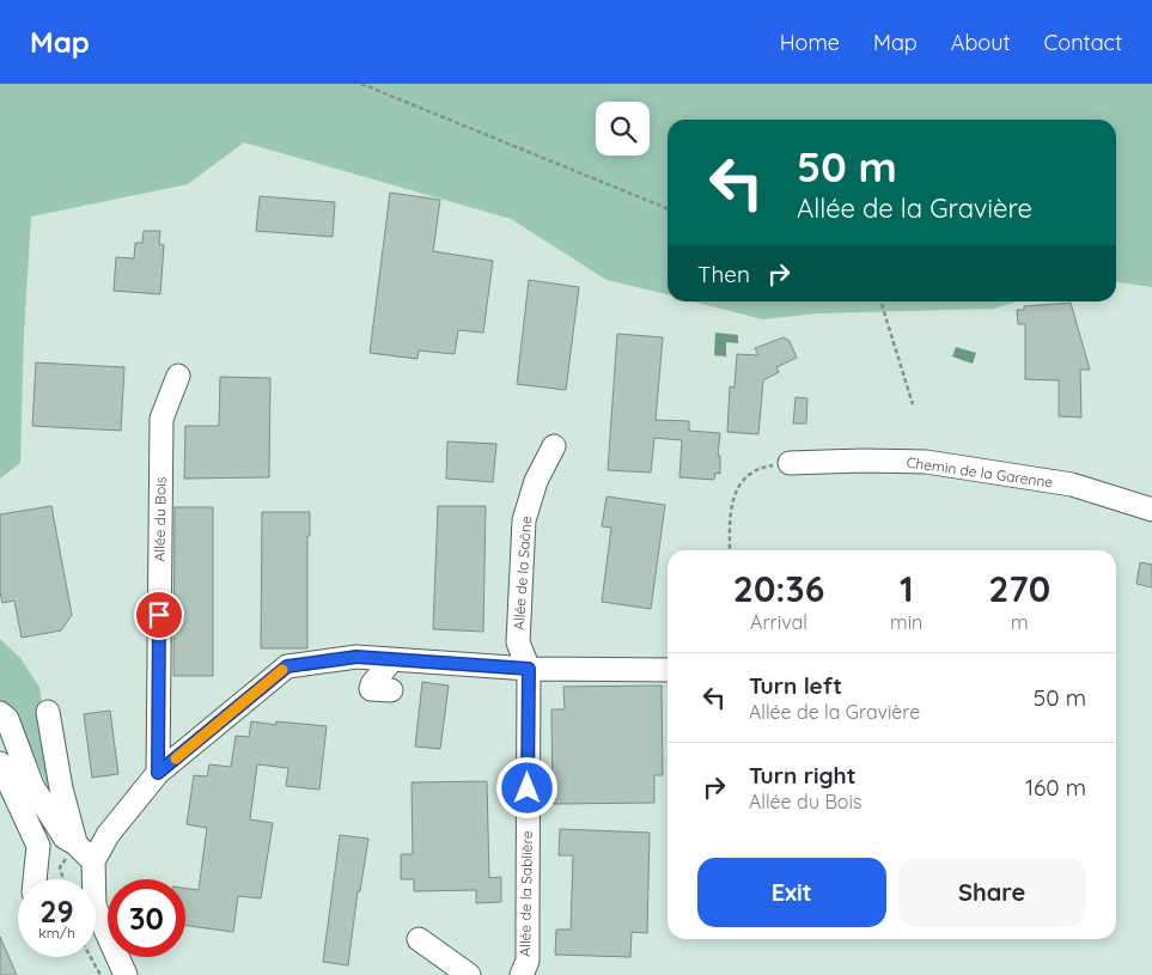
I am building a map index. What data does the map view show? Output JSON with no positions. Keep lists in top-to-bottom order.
{
  "streets": {
    "street": [
      "Chemin de la Garenne",
      "Allée du Bois",
      "Allée de la Saône",
      "Allée de la Sablière"
    ]
  },
  "crossings": [
    ["Allée de la Saône", "Allée de la Sablière"]
  ],
  "page": {
    "header": "Map",
    "nav": [
      "Home",
      "Map",
      "About",
      "Contact"
    ],
    "turn": ["50 m", "Allée de la Gravière"],
    "then": "Then",
    "eta": [
      "20:36",
      "Arrival",
      "1",
      "min",
      "270",
      "m"
    ],
    "list": [
      {
        "name": "Turn left",
        "note": "Allée de la Gravière",
        "value": "50 m"
      },
      {
        "name": "Turn right",
        "note": "Allée du Bois",
        "value": "160 m"
      }
    ],
    "buttons": ["Exit", "Share"],
    "speed": "29 km/h",
    "limit": "30"
  }
}
